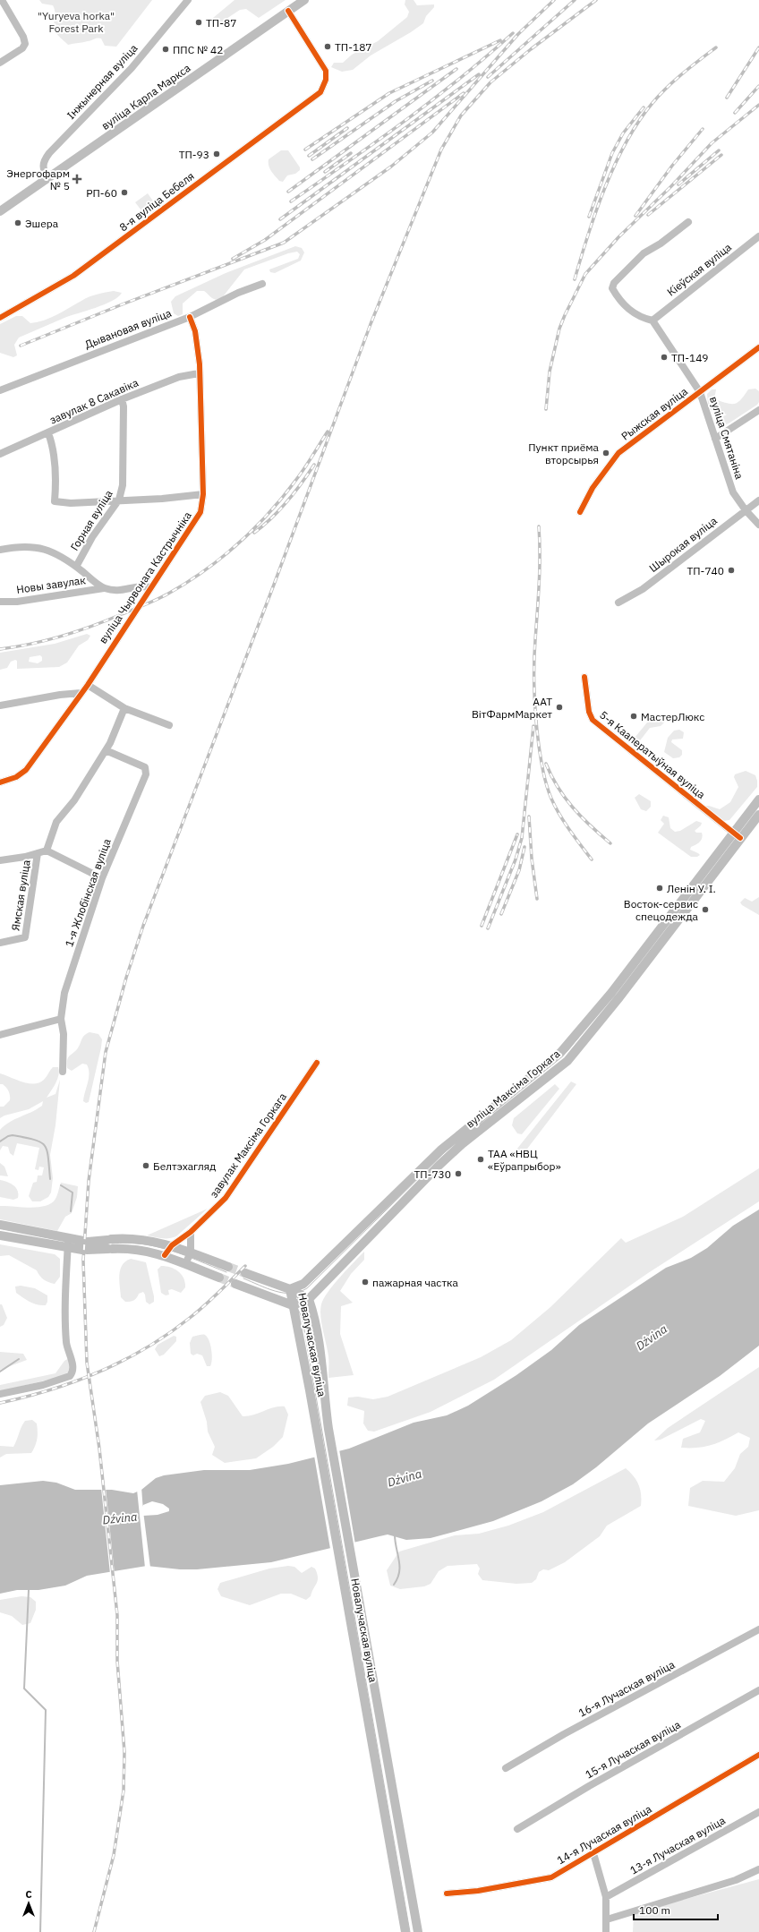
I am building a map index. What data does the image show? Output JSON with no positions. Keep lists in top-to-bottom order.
{
  "streets": {
    "main road": ["вуліца Карла Маркса", "вуліца Максіма Горкага", "Новалучаская вуліца"],
    "street": [
      "Інжынерная вуліца",
      "8-я вуліца Бебеля",
      "Кіеўская вуліца",
      "Дывановая вуліца",
      "завулак 8 Сакавіка",
      "Рыжская вуліца",
      "вуліца Смятаніна",
      "Горная вуліца",
      "Шырокая вуліца",
      "вуліца Чырвонага Кастрычніка",
      "Новы завулак",
      "5-я Кааператыўная вуліца",
      "1-я Жлобінская вуліца",
      "Ямская вуліца",
      "завулак Максіма Горкага",
      "16-я Лучаская вуліца",
      "15-я Лучаская вуліца",
      "14-я Лучаская вуліца",
      "13-я Лучаская вуліца"
    ]
  },
  "crossings": [
    ["Інжынерная вуліца", "вуліца Карла Маркса"],
    ["вуліца Карла Маркса", "8-я вуліца Бебеля"],
    ["Кіеўская вуліца", "вуліца Смятаніна"],
    ["Дывановая вуліца", "вуліца Чырвонага Кастрычніка"],
    ["завулак 8 Сакавіка", "Горная вуліца"],
    ["завулак 8 Сакавіка", "вуліца Чырвонага Кастрычніка"],
    ["Рыжская вуліца", "вуліца Смятаніна"],
    ["вуліца Смятаніна", "Шырокая вуліца"],
    ["5-я Кааператыўная вуліца", "вуліца Максіма Горкага"],
    ["вуліца Максіма Горкага", "Новалучаская вуліца"]
  ],
  "water": ["Dźvina"],
  "parks": ["\"Yuryeva horka\" Forest Park"],
  "places": {
    "other": [
      "ТП-87",
      "ТП-187",
      "ППС № 42",
      "ТП-93",
      "РП-60",
      "Эшера",
      "ТП-149",
      "Пункт приёма вторсырья",
      "ТП-740",
      "ААТ ВітФармМаркет",
      "МастерЛюкс",
      "Ленін У. І.",
      "Восток-сервис спецодежда",
      "ТАА «НВЦ «Еўрапрыбор»",
      "Белтэхагляд",
      "ТП-730",
      "пажарная частка"
    ],
    "health": ["Энергофарм № 5"]
  },
  "scale_bar": "100 m",
  "north": "top"
}
